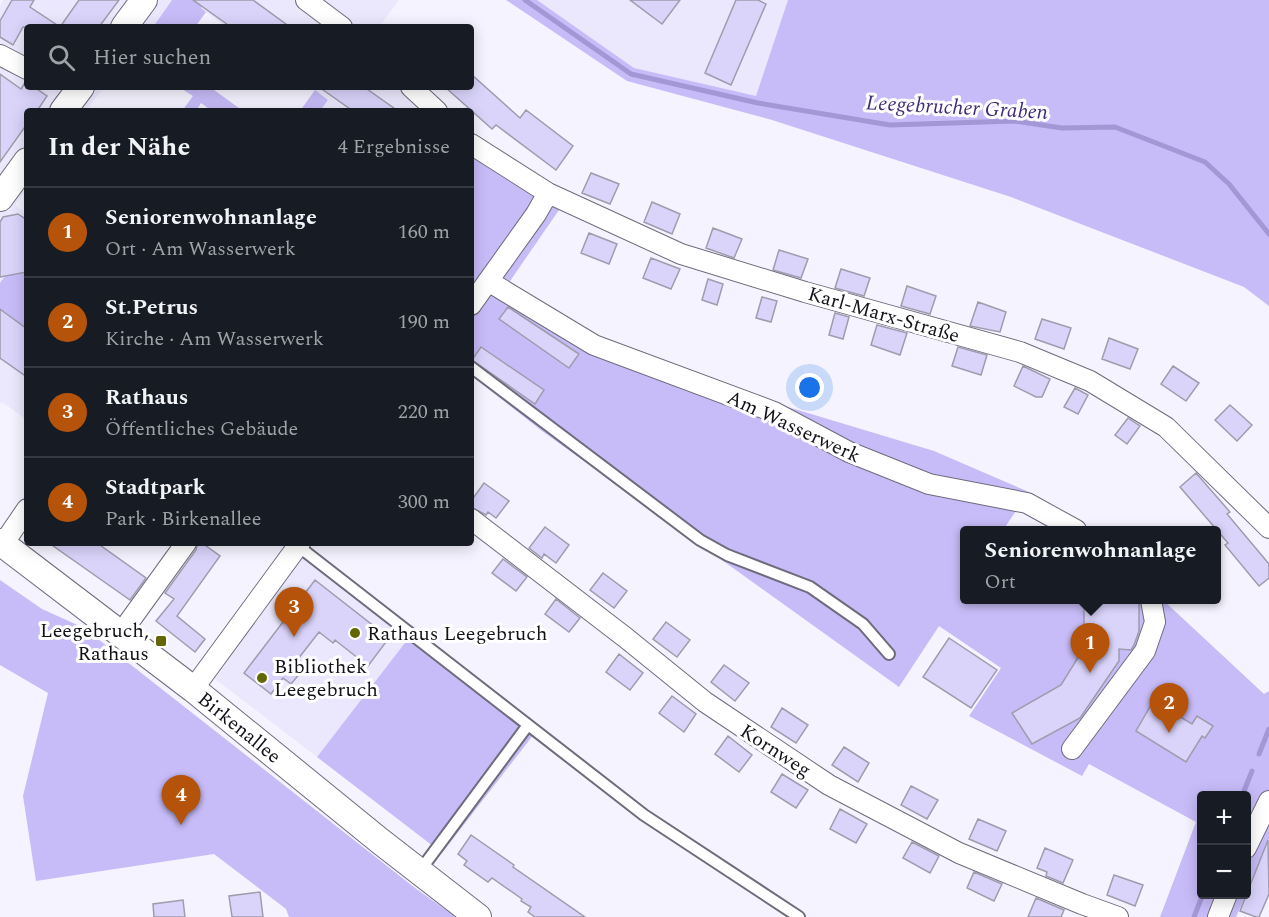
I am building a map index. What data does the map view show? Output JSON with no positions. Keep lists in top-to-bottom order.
{
  "streets": {
    "street": [
      "Karl-Marx-Straße",
      "Am Wasserwerk",
      "Birkenallee",
      "Kornweg"
    ]
  },
  "water": ["Leegebrucher Graben"],
  "places": {
    "other": ["Rathaus Leegebruch", "Bibliothek Leegebruch"],
    "transit": ["Leegebruch, Rathaus"]
  },
  "page": {
    "search": "Hier suchen",
    "heading": ["In der Nähe", "4 Ergebnisse"],
    "list": [
      {
        "mark": "1",
        "name": "Seniorenwohnanlage",
        "note": "Ort · Am Wasserwerk",
        "value": "160 m"
      },
      {
        "mark": "2",
        "name": "St.Petrus",
        "note": "Kirche · Am Wasserwerk",
        "value": "190 m"
      },
      {
        "mark": "3",
        "name": "Rathaus",
        "note": "Öffentliches Gebäude",
        "value": "220 m"
      },
      {
        "mark": "4",
        "name": "Stadtpark",
        "note": "Park · Birkenallee",
        "value": "300 m"
      }
    ],
    "popup": ["Seniorenwohnanlage", "Ort"],
    "pins": [
      "3",
      "1",
      "2",
      "4"
    ],
    "map_buttons": ["+", "−"]
  }
}
